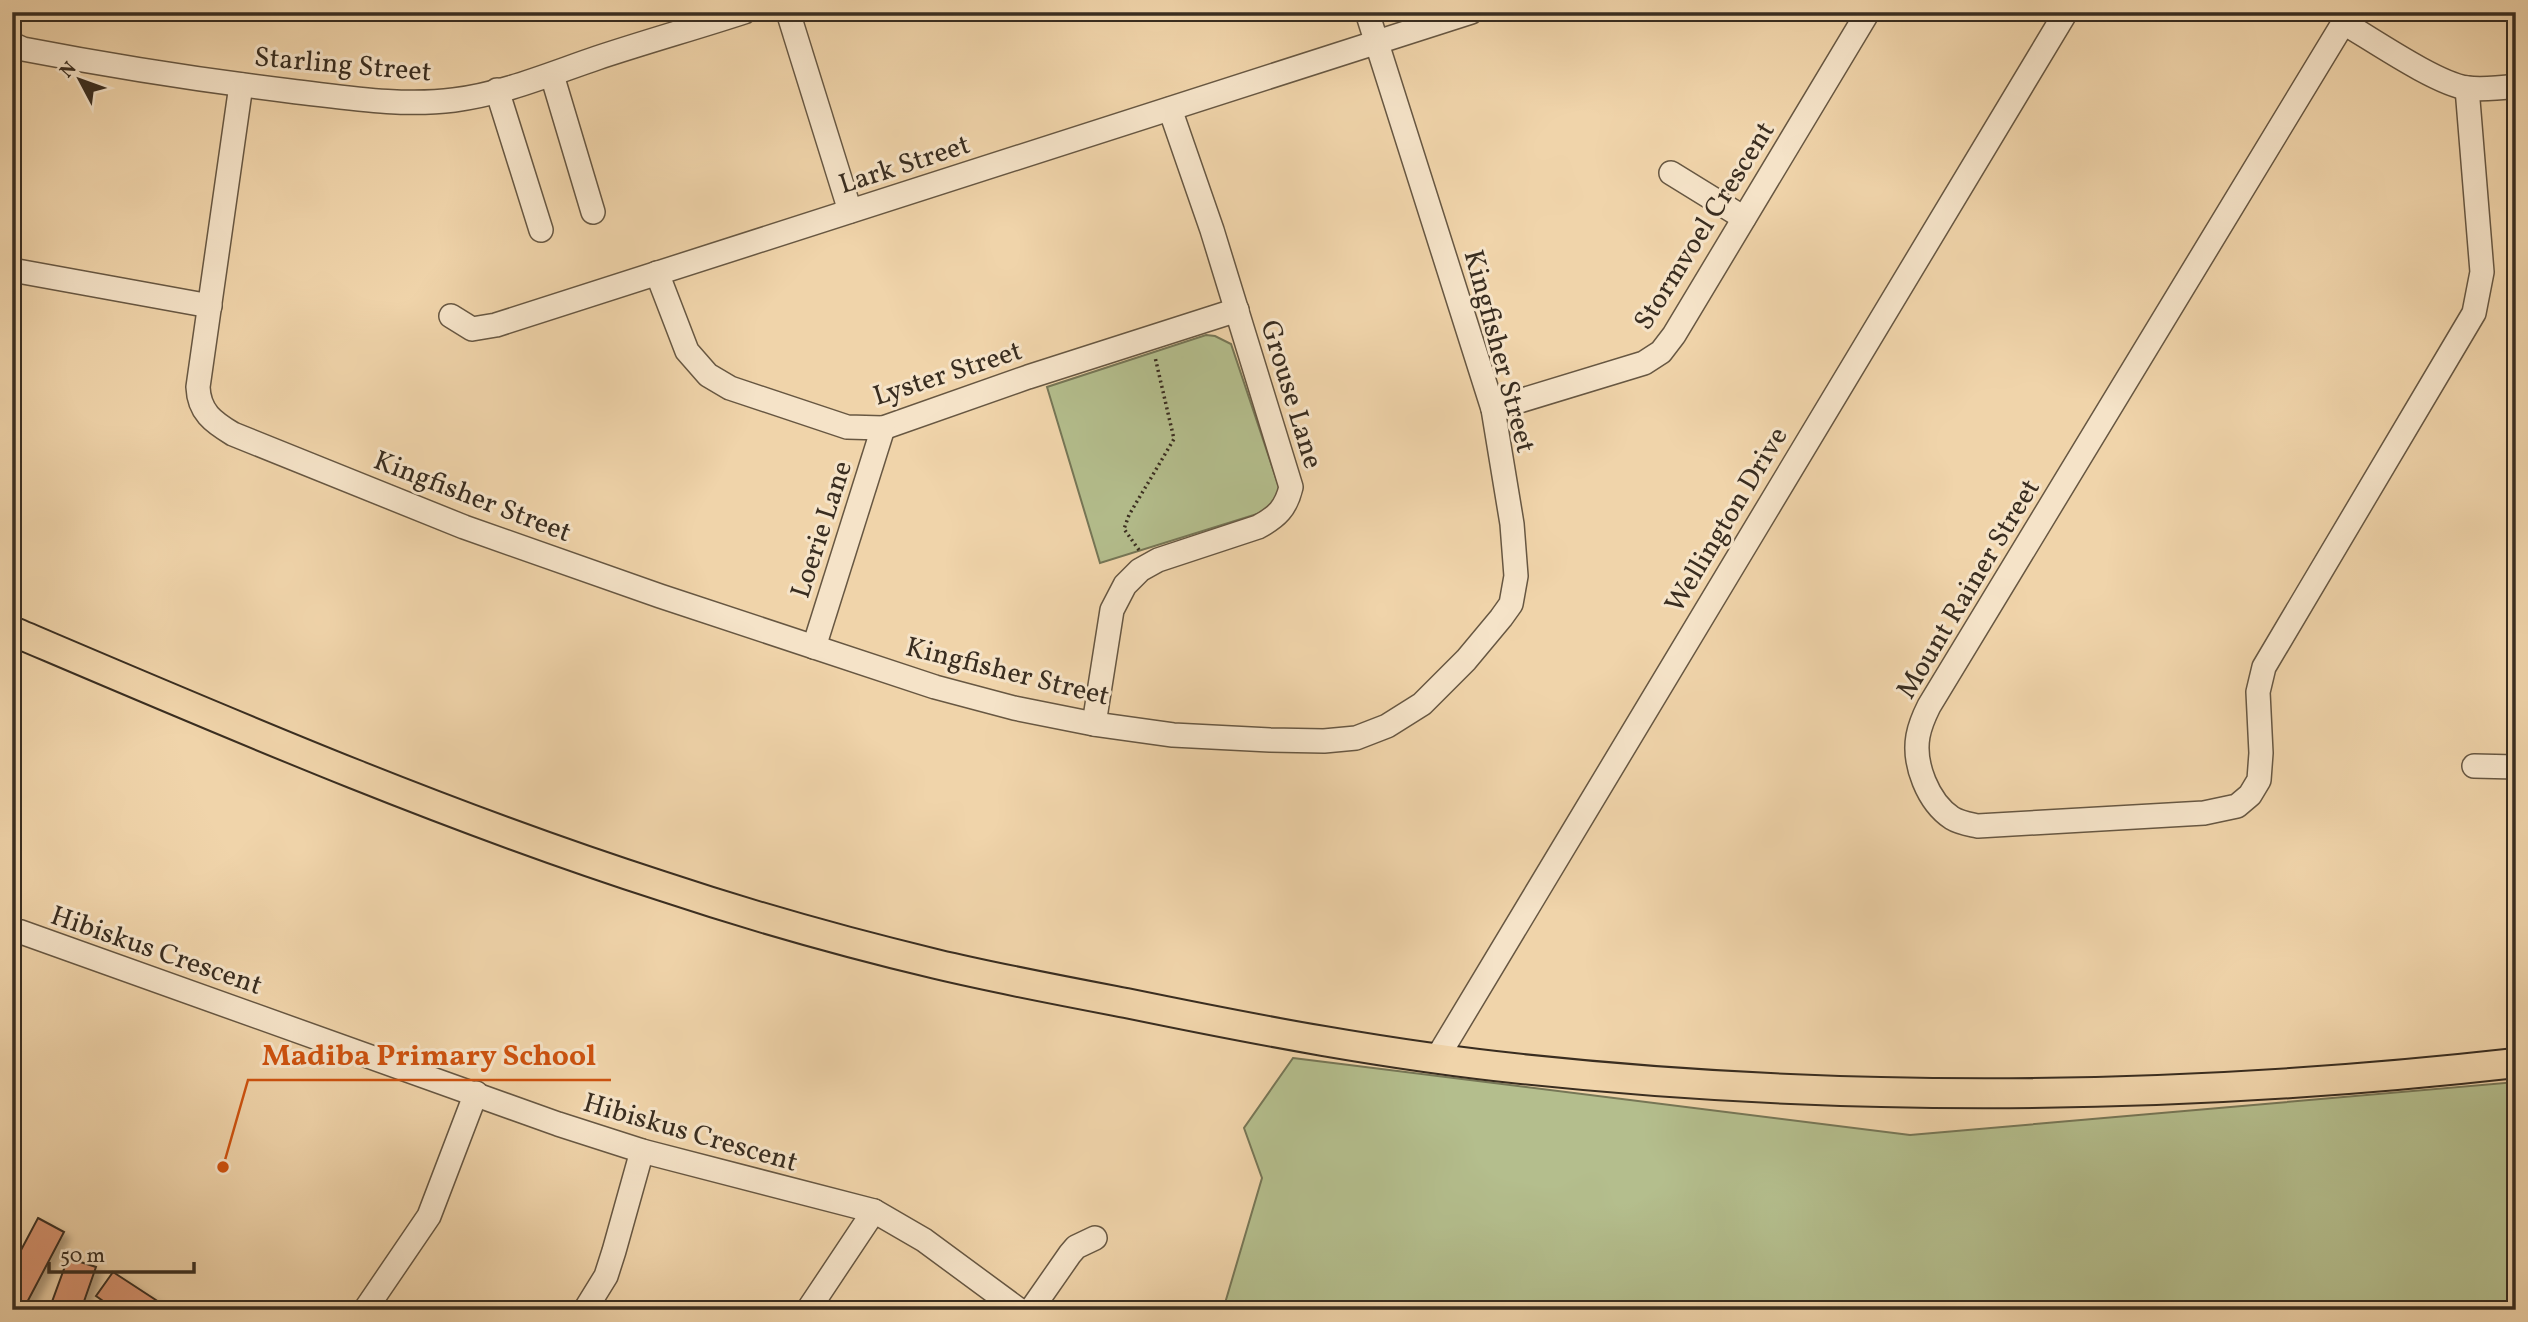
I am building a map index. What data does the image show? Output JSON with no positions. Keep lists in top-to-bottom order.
{
  "streets": {
    "street": [
      "Starling Street",
      "Lark Street",
      "Stormvoel Crescent",
      "Kingfisher Street",
      "Lyster Street",
      "Grouse Lane",
      "Wellington Drive",
      "Loerie Lane",
      "Mount Rainer Street",
      "Hibiskus Crescent"
    ]
  },
  "crossings": [
    ["Starling Street", "Kingfisher Street"],
    ["Lark Street", "Kingfisher Street"],
    ["Lark Street", "Lyster Street"],
    ["Lark Street", "Grouse Lane"],
    ["Stormvoel Crescent", "Kingfisher Street"],
    ["Kingfisher Street", "Grouse Lane"],
    ["Kingfisher Street", "Loerie Lane"],
    ["Lyster Street", "Grouse Lane"],
    ["Lyster Street", "Loerie Lane"]
  ],
  "places": ["Madiba Primary School"],
  "scale_bar": "50 m",
  "north": "top left"
}
